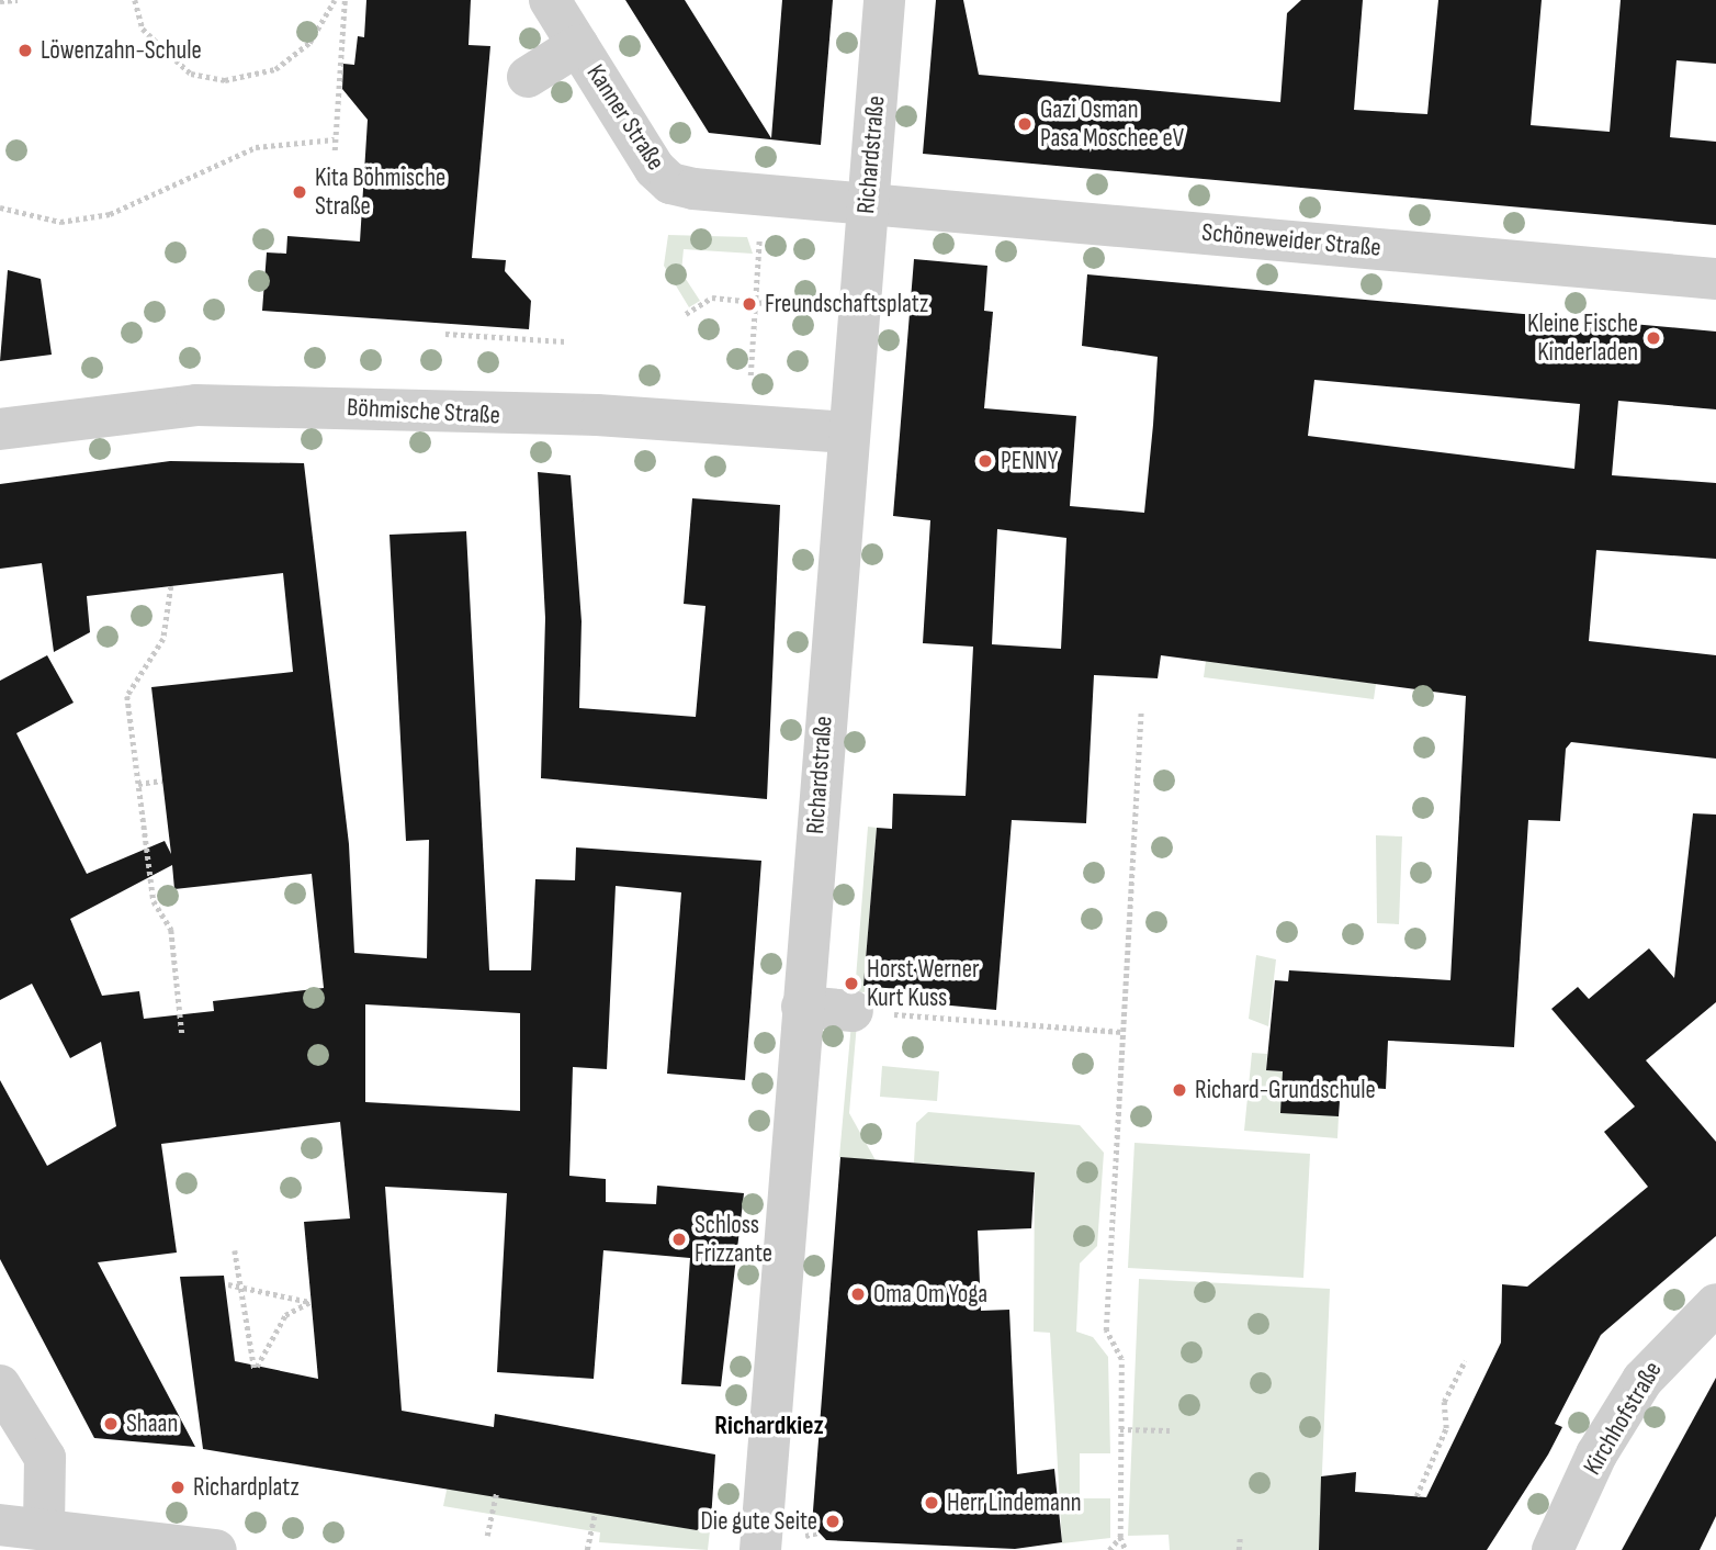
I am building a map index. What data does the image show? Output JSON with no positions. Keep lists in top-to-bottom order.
{
  "streets": {
    "street": [
      "Kanner Straße",
      "Richardstraße",
      "Schöneweider Straße",
      "Böhmische Straße",
      "Kirchhofstraße"
    ]
  },
  "crossings": [
    ["Kanner Straße", "Richardstraße"],
    ["Kanner Straße", "Schöneweider Straße"],
    ["Richardstraße", "Schöneweider Straße"],
    ["Richardstraße", "Böhmische Straße"]
  ],
  "districts": ["Richardkiez"],
  "places": [
    "Löwenzahn-Schule",
    "Gazi Osman Pasa Moschee eV",
    "Kita Böhmische Straße",
    "Freundschaftsplatz",
    "Kleine Fische Kinderladen",
    "PENNY",
    "Horst Werner Kurt Kuss",
    "Richard-Grundschule",
    "Schloss Frizzante",
    "Oma Om Yoga",
    "Shaan",
    "Richardplatz",
    "Herr Lindemann",
    "Die gute Seite"
  ]
}
